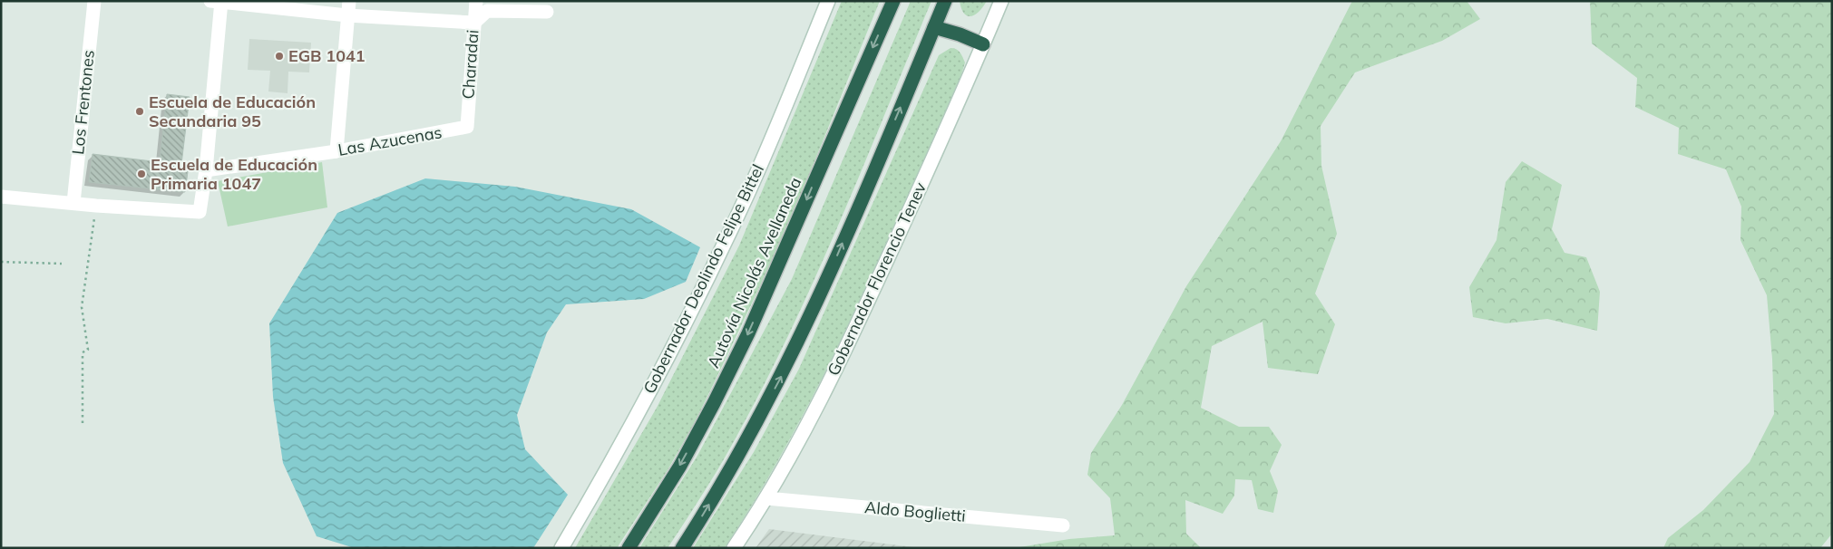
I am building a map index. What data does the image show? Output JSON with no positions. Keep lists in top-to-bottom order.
{
  "streets": {
    "highway": ["Autovía Nicolás Avellaneda"],
    "street": [
      "Charadai",
      "Los Frentones",
      "Las Azucenas",
      "Gobernador Deolindo Felipe Bittel",
      "Gobernador Florencio Tenev",
      "Aldo Boglietti"
    ]
  },
  "crossings": [
    ["Charadai", "Las Azucenas"],
    ["Gobernador Florencio Tenev", "Aldo Boglietti"]
  ],
  "places": ["EGB 1041", "Escuela de Educación Secundaria 95", "Escuela de Educación Primaria 1047"]
}
